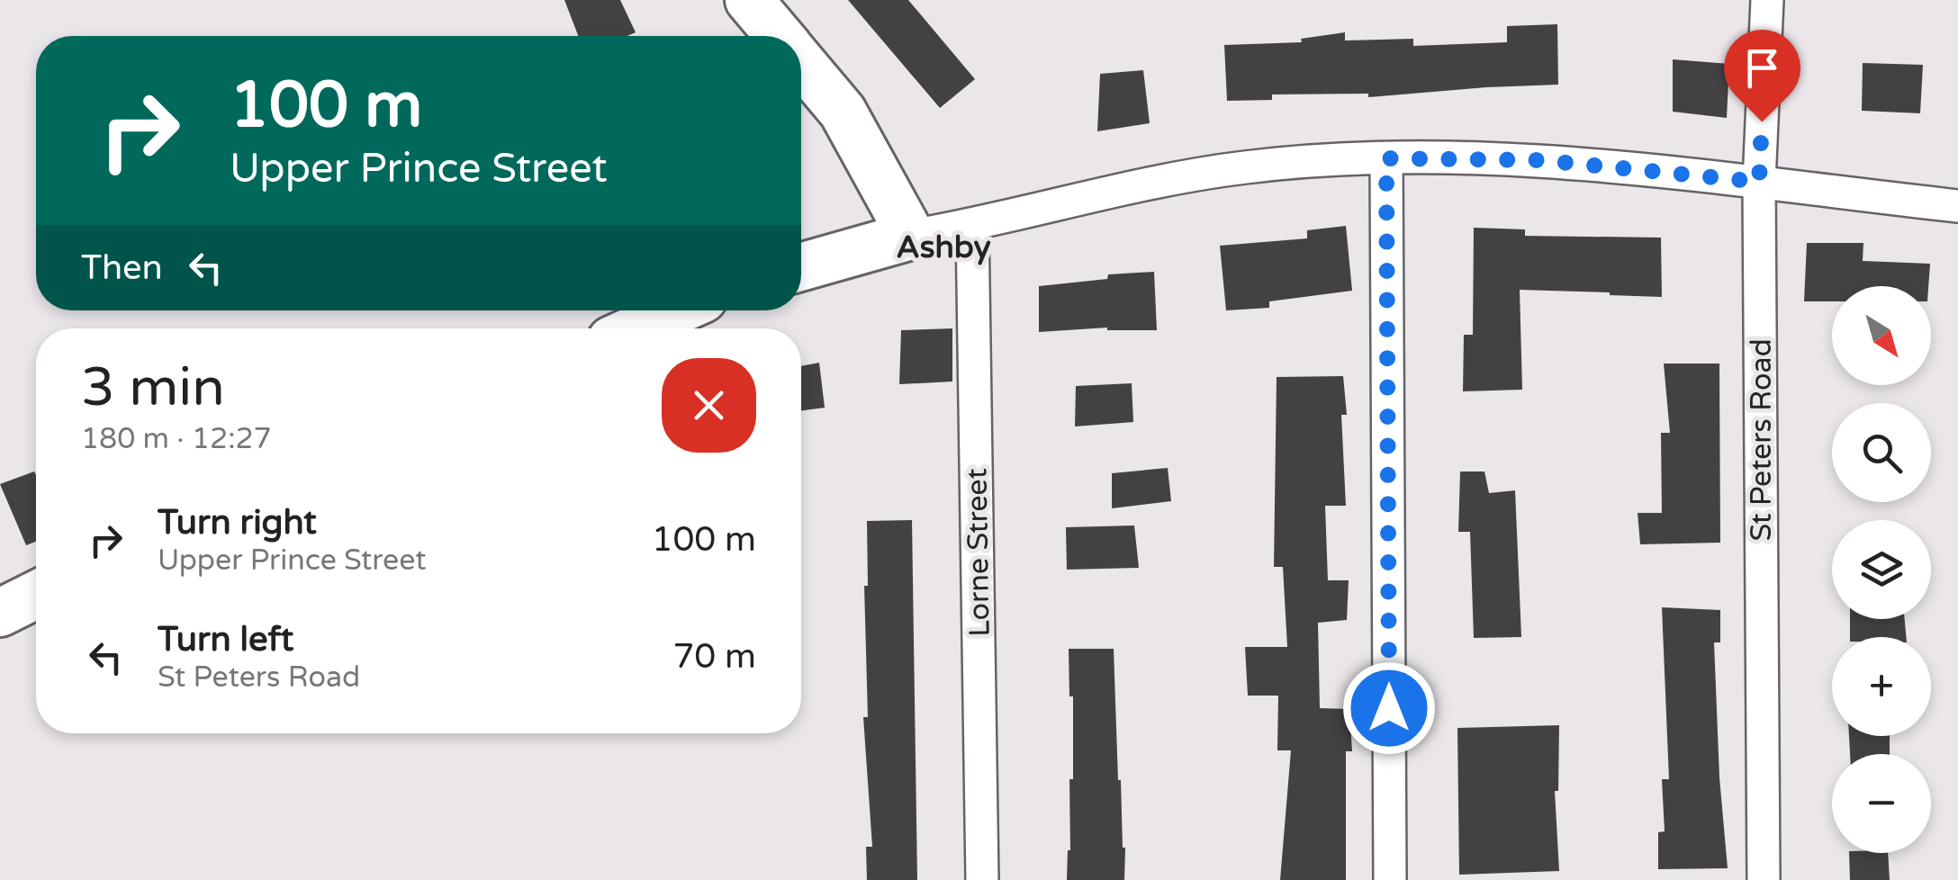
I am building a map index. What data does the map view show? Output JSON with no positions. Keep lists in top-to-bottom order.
{
  "streets": {
    "street": ["St Peters Road", "Lorne Street"]
  },
  "districts": ["Ashby"],
  "north": "bottom right",
  "page": {
    "turn": ["100 m", "Upper Prince Street"],
    "then": "Then",
    "map_buttons": ["+", "−"],
    "heading": ["3 min", "180 m · 12:27"],
    "list": [
      {
        "name": "Turn right",
        "note": "Upper Prince Street",
        "value": "100 m"
      },
      {
        "name": "Turn left",
        "note": "St Peters Road",
        "value": "70 m"
      }
    ]
  }
}
